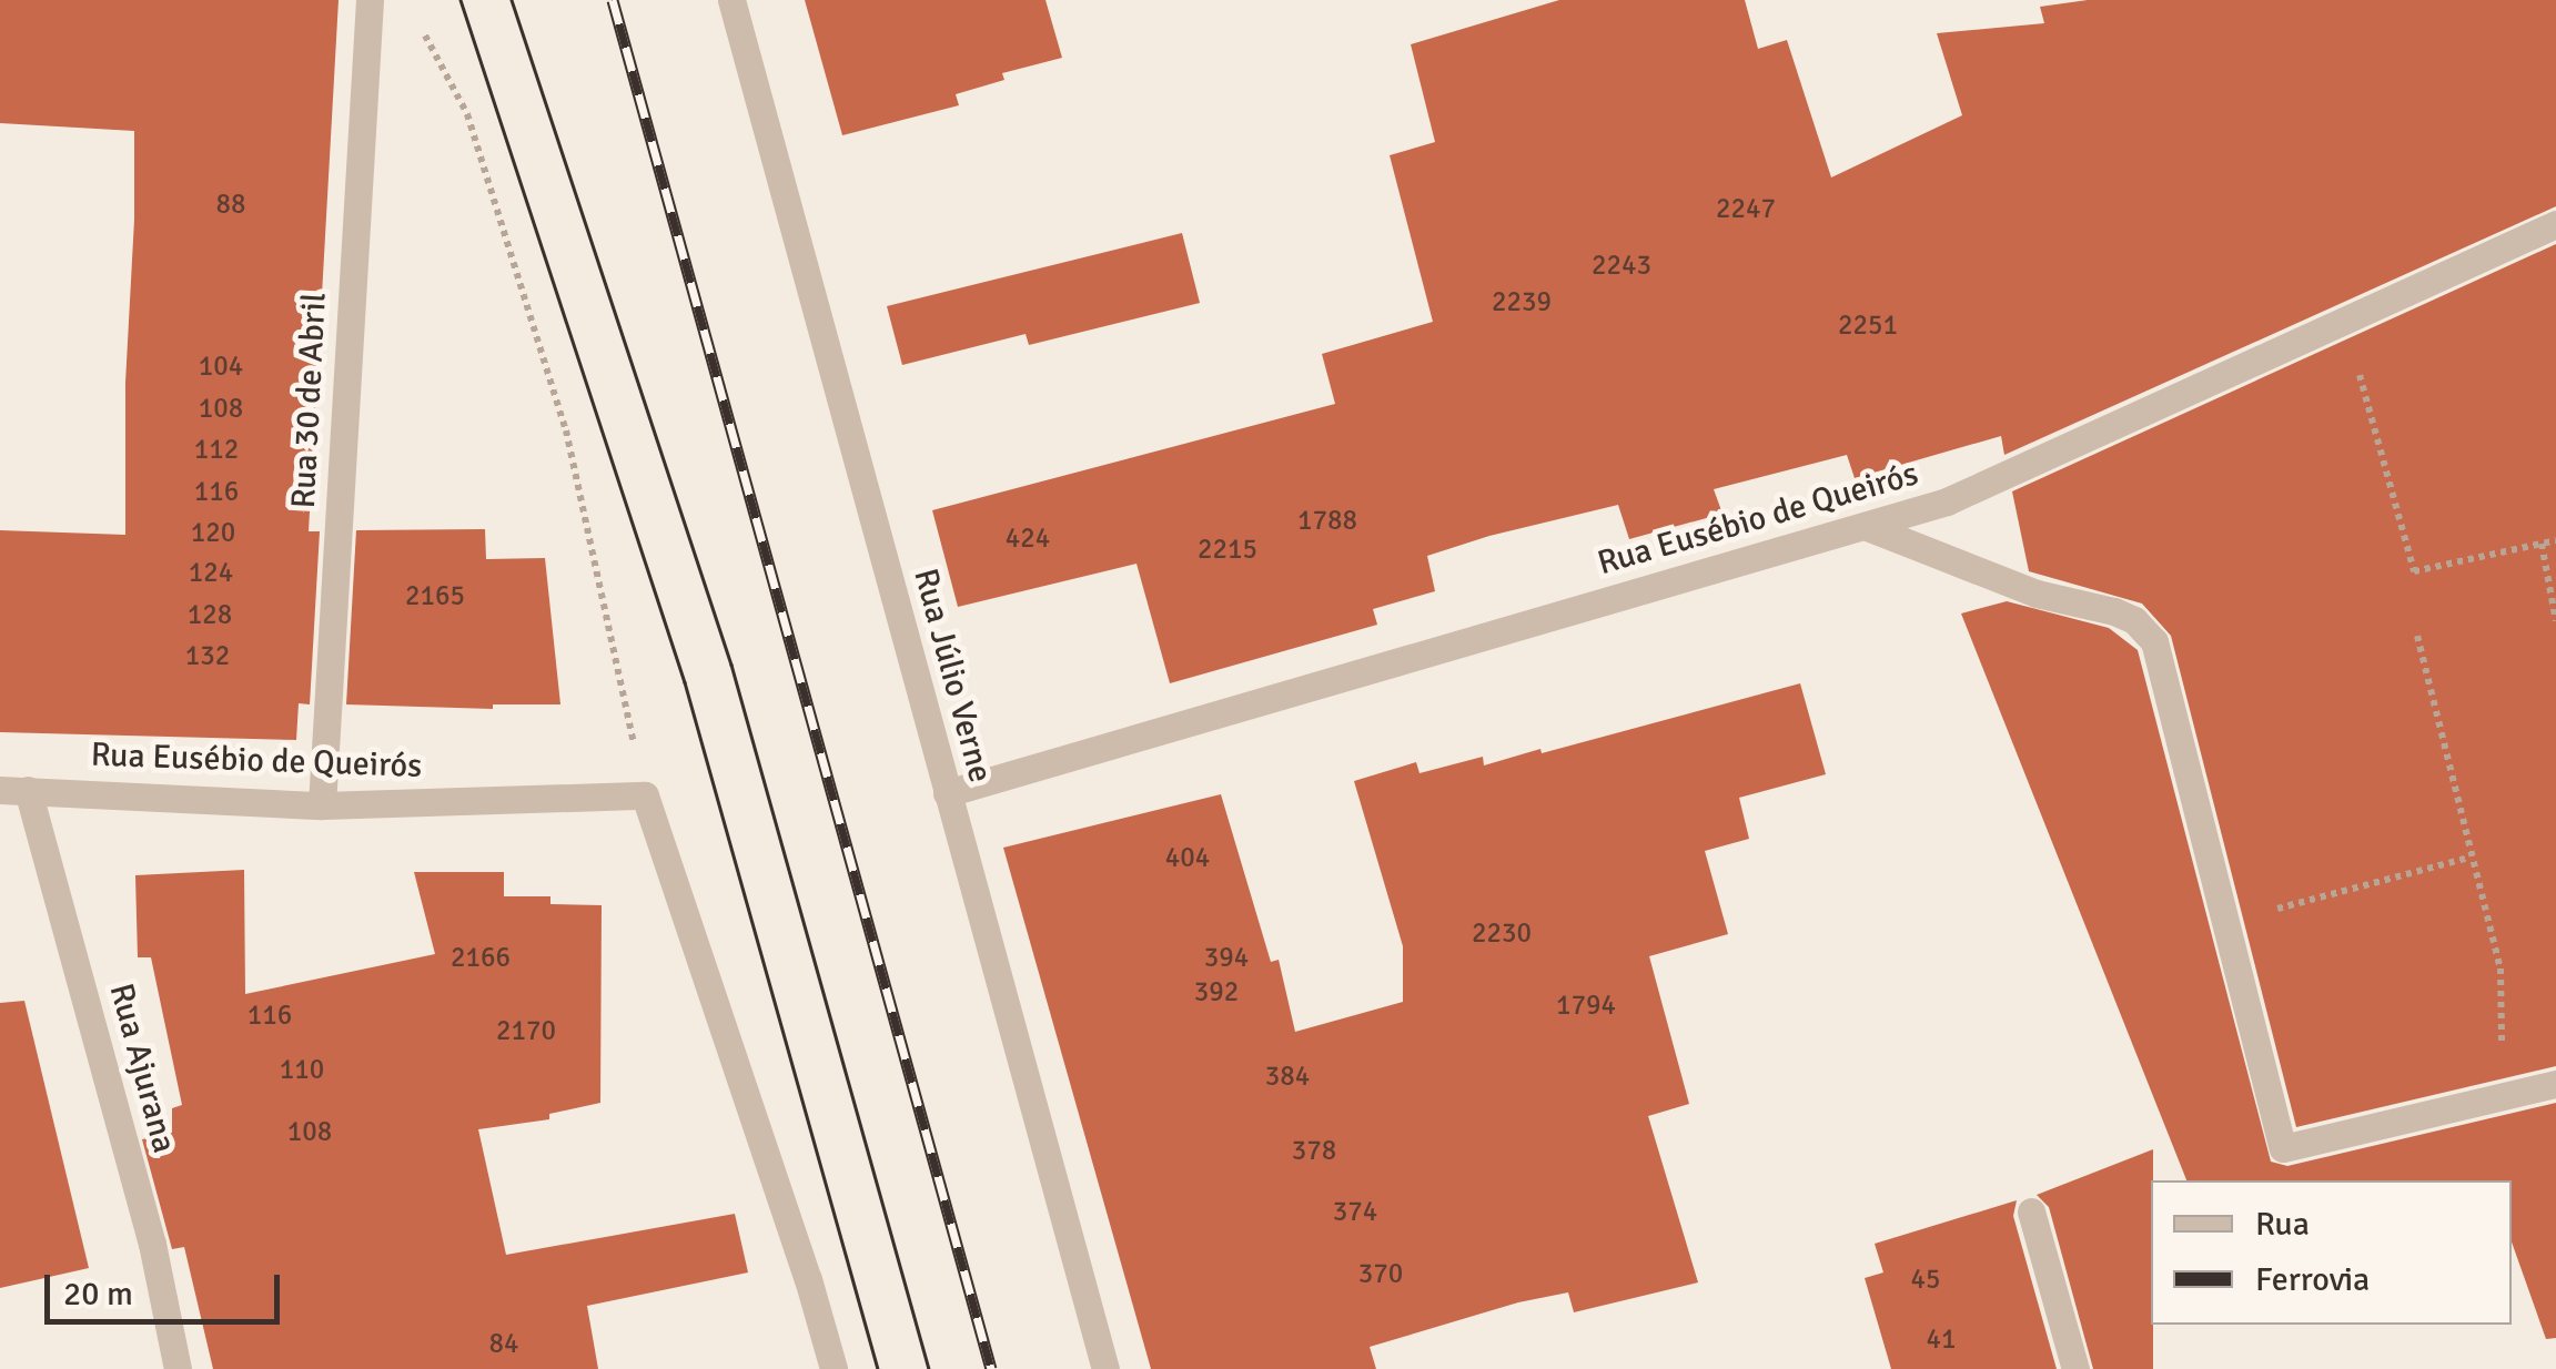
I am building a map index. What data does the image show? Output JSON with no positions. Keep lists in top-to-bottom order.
{
  "streets": {
    "street": [
      "Rua 30 de Abril",
      "Rua Eusébio de Queirós",
      "Rua Júlio Verne",
      "Rua Ajurana"
    ]
  },
  "crossings": [
    ["Rua 30 de Abril", "Rua Eusébio de Queirós"],
    ["Rua Eusébio de Queirós", "Rua Júlio Verne"],
    ["Rua Eusébio de Queirós", "Rua Ajurana"]
  ],
  "house_numbers": [
    "88",
    "2247",
    "2243",
    "2239",
    "2251",
    "104",
    "108",
    "112",
    "116",
    "1788",
    "120",
    "424",
    "2215",
    "124",
    "2165",
    "128",
    "132",
    "404",
    "2230",
    "2166",
    "394",
    "392",
    "1794",
    "116",
    "2170",
    "110",
    "384",
    "108",
    "378",
    "374",
    "370",
    "45",
    "41",
    "84"
  ],
  "legend": ["Rua", "Ferrovia"],
  "scale_bar": "20 m"
}
